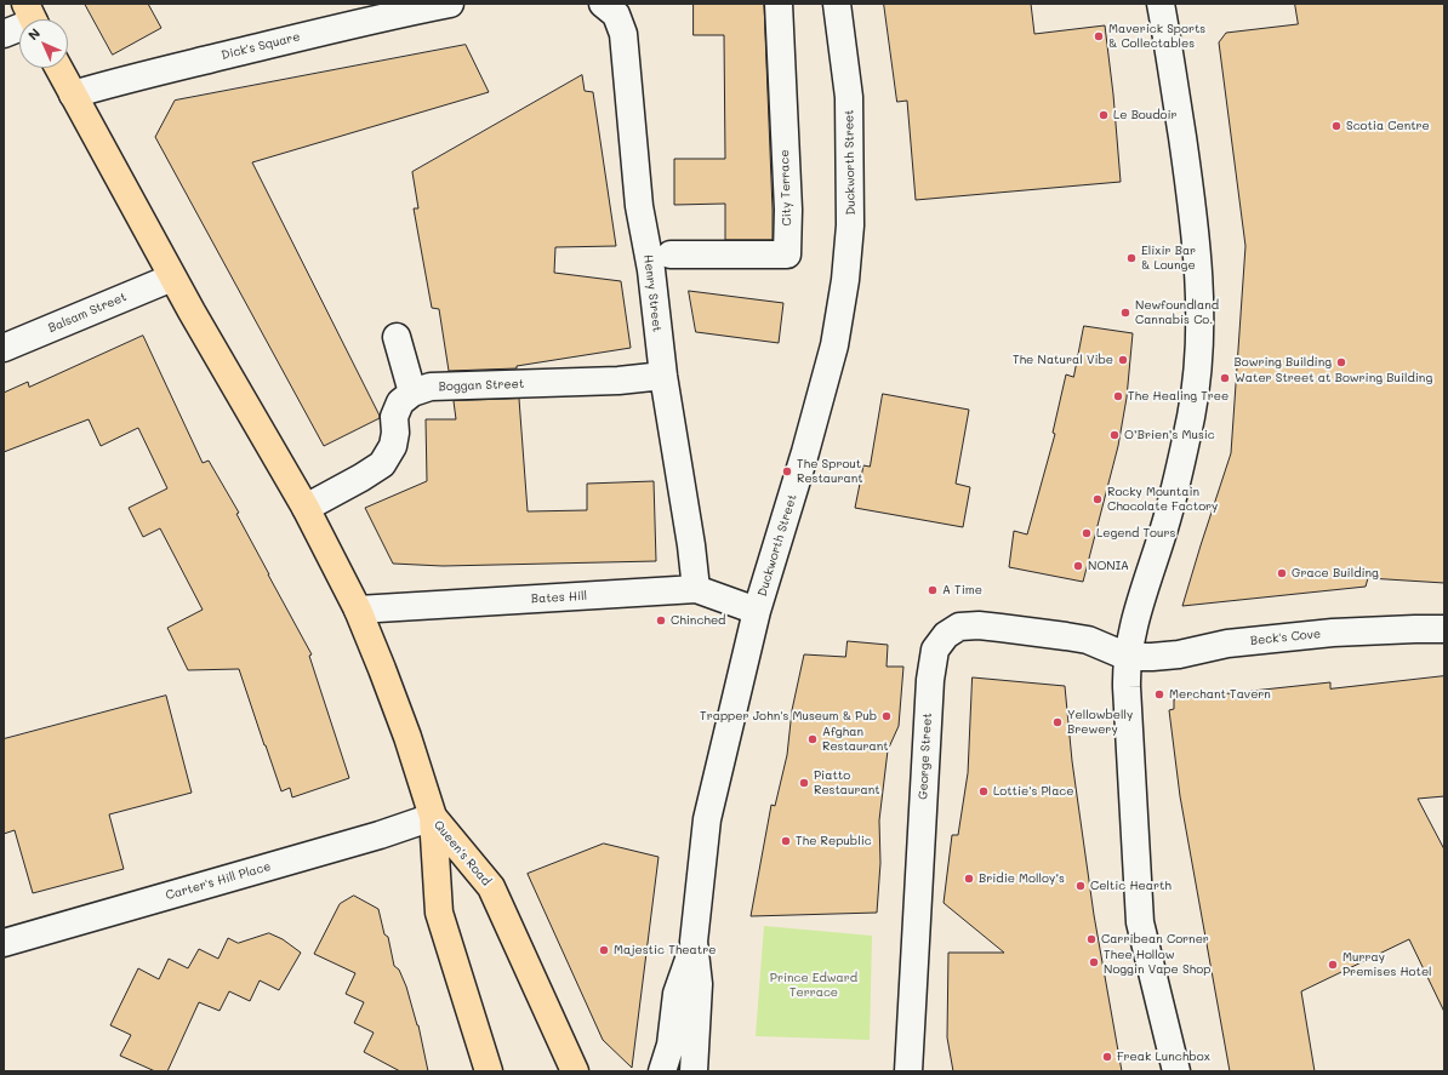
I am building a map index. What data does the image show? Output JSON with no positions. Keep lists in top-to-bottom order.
{
  "streets": {
    "main road": ["Queen's Road"],
    "street": [
      "Dick's Square",
      "Duckworth Street",
      "City Terrace",
      "Henry Street",
      "Balsam Street",
      "Boggan Street",
      "Bates Hill",
      "Beck's Cove",
      "George Street",
      "Carter's Hill Place"
    ]
  },
  "crossings": [
    ["Duckworth Street", "Bates Hill"],
    ["Henry Street", "Boggan Street"],
    ["Henry Street", "Bates Hill"],
    ["Beck's Cove", "George Street"],
    ["Queen's Road", "Carter's Hill Place"]
  ],
  "parks": ["Prince Edward Terrace"],
  "places": [
    "Maverick Sports & Collectables",
    "Le Boudoir",
    "Scotia Centre",
    "Elixir Bar & Lounge",
    "Newfoundland Cannabis Co.",
    "The Natural Vibe",
    "Bowring Building",
    "Water Street at Bowring Building",
    "The Healing Tree",
    "O’Brien’s Music",
    "The Sprout Restaurant",
    "Rocky Mountain Chocolate Factory",
    "Legend Tours",
    "NONIA",
    "Grace Building",
    "A Time",
    "Chinched",
    "Merchant Tavern",
    "Trapper John's Museum & Pub",
    "Yellowbelly Brewery",
    "Afghan Restaurant",
    "Piatto Restaurant",
    "Lottie's Place",
    "The Republic",
    "Bridie Molloy’s",
    "Celtic Hearth",
    "Carribean Corner",
    "Majestic Theatre",
    "Thee Hollow Noggin Vape Shop",
    "Murray Premises Hotel",
    "Freak Lunchbox"
  ],
  "north": "top left"
}
